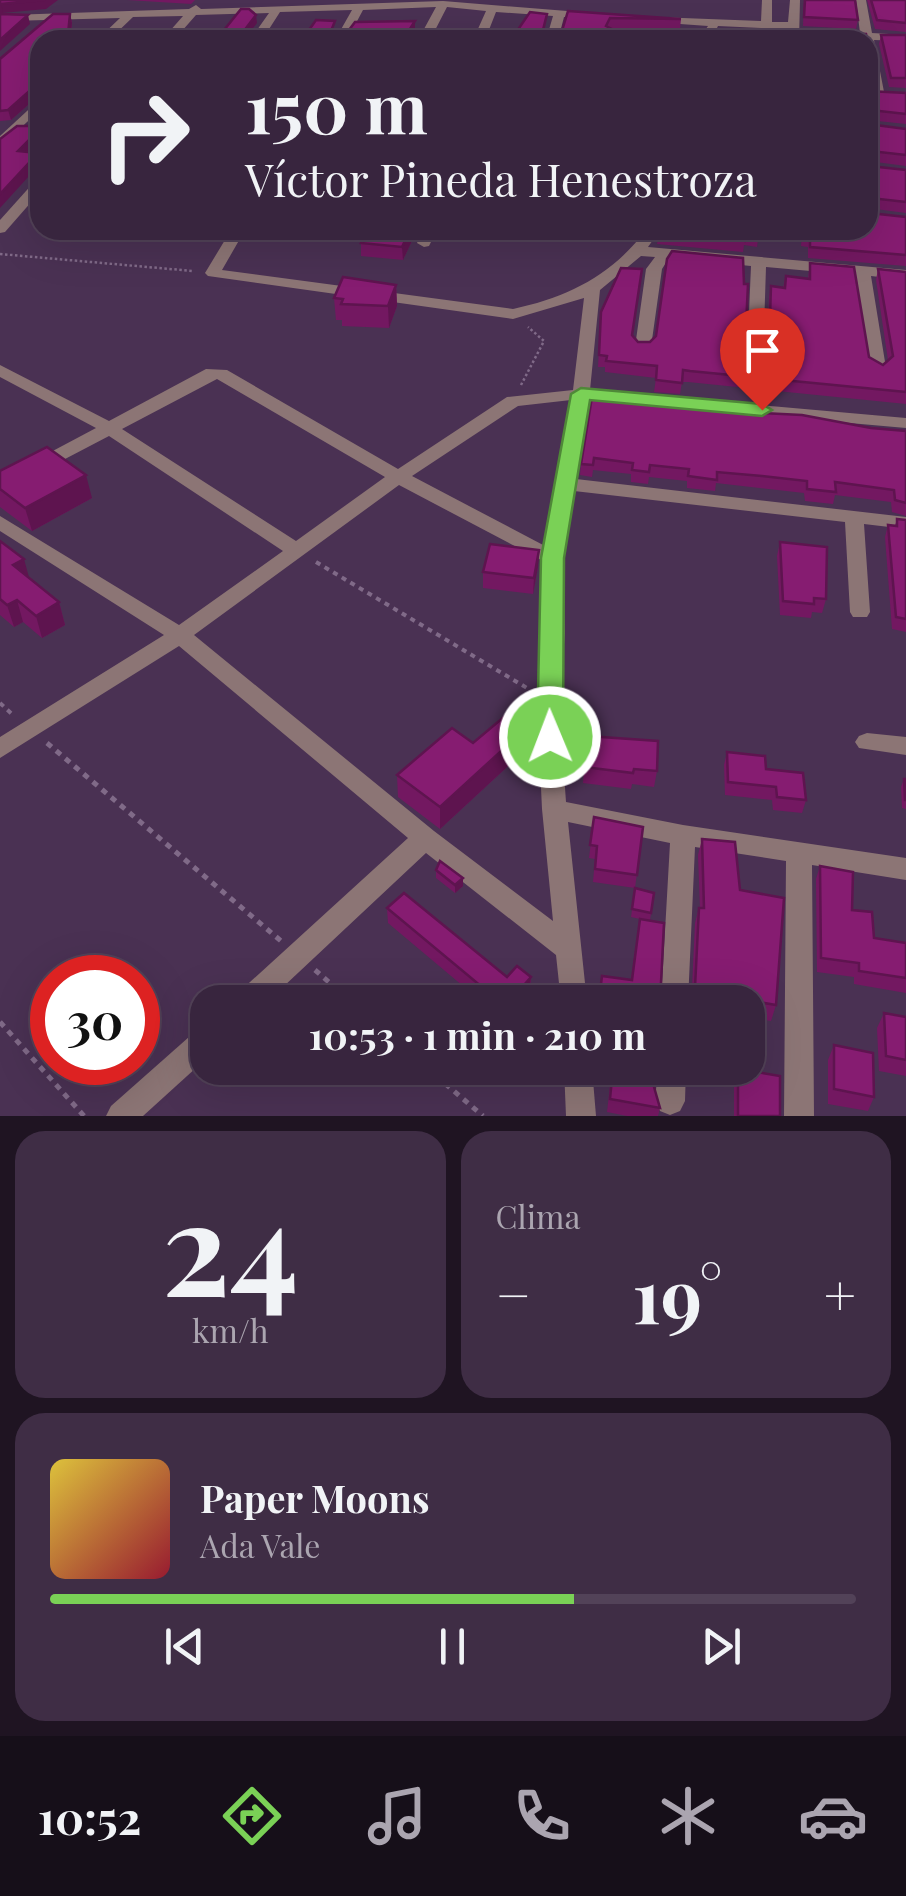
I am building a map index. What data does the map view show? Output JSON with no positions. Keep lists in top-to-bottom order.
{
  "page": {
    "turn": ["150 m", "Víctor Pineda Henestroza"],
    "limit": "30",
    "trip": "10:53 · 1 min · 210 m",
    "tile": [
      ["24", "km/h"],
      "Clima"
    ],
    "heat": ["−", "19°", "+"],
    "song": ["Paper Moons", "Ada Vale"],
    "tabs": "10:52"
  }
}
